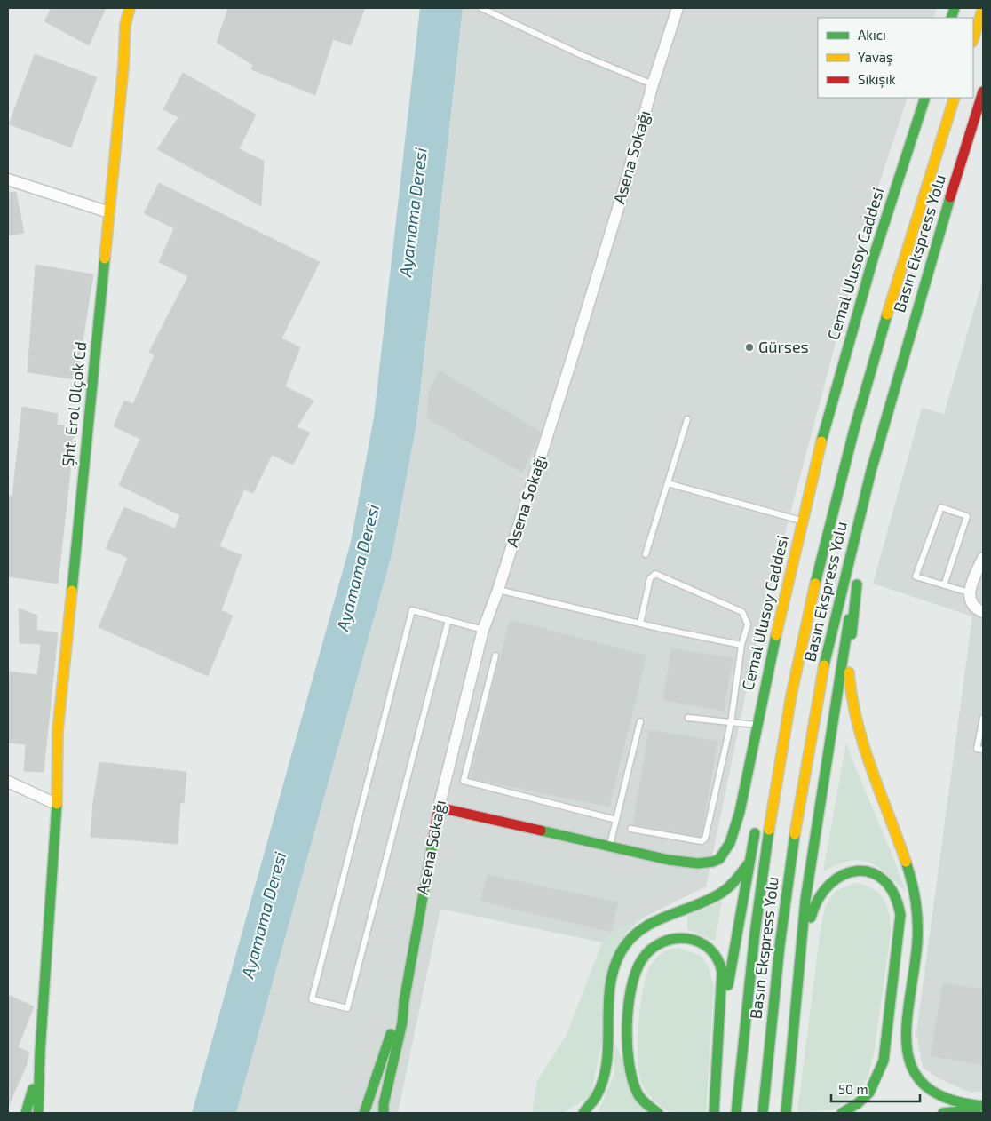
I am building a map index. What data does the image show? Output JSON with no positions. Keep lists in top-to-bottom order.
{
  "streets": {
    "main road": [
      "Asena Sokağı",
      "Basın Ekspress Yolu",
      "Cemal Ulusoy Caddesi",
      "Şht. Erol Olçok Cd"
    ]
  },
  "crossings": [
    ["Asena Sokağı", "Cemal Ulusoy Caddesi"]
  ],
  "water": ["Ayamama Deresi"],
  "places": ["Gürses"],
  "legend": ["Akıcı", "Yavaş", "Sıkışık"],
  "scale_bar": "50 m"
}
